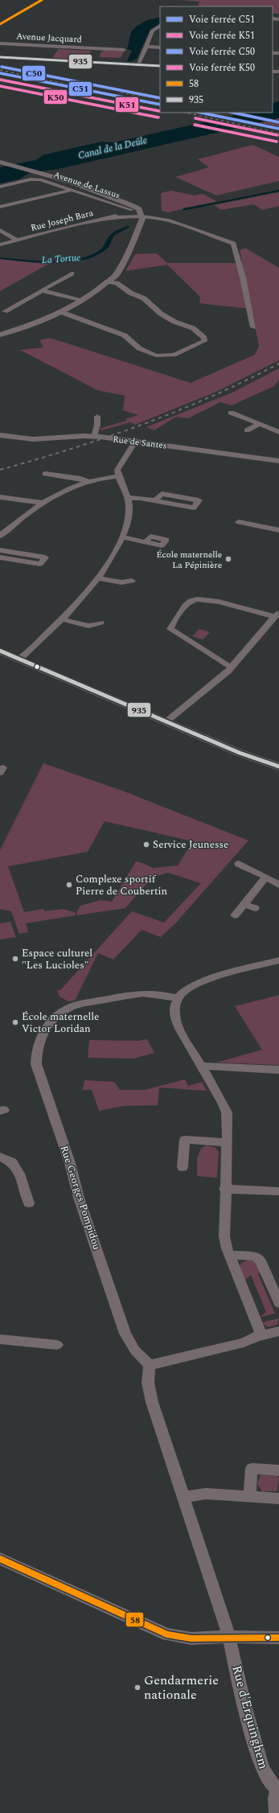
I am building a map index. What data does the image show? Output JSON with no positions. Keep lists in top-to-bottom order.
{
  "streets": {
    "street": [
      "Avenue Jacquard",
      "Avenue de Lassus",
      "Rue Joseph Bara",
      "Rue de Santes",
      "Rue Georges Pompidou",
      "Rue d'Erquinghem"
    ]
  },
  "crossings": [
    ["Avenue de Lassus", "Rue Joseph Bara"]
  ],
  "water": ["Canal de la Deûle", "La Tortue"],
  "places": [
    "École maternelle La Pépinière",
    "Service Jeunesse",
    "Complexe sportif Pierre de Coubertin",
    "Espace culturel \"Les Lucioles\"",
    "École maternelle Victor Loridan",
    "Gendarmerie nationale"
  ],
  "lines": [
    "transit line 58",
    "transit line 935",
    "rail line C50",
    "rail line C51",
    "rail line K51",
    "rail line K50"
  ],
  "legend": [
    "Voie ferrée C51",
    "Voie ferrée K51",
    "Voie ferrée C50",
    "Voie ferrée K50",
    "58",
    "935"
  ]
}
